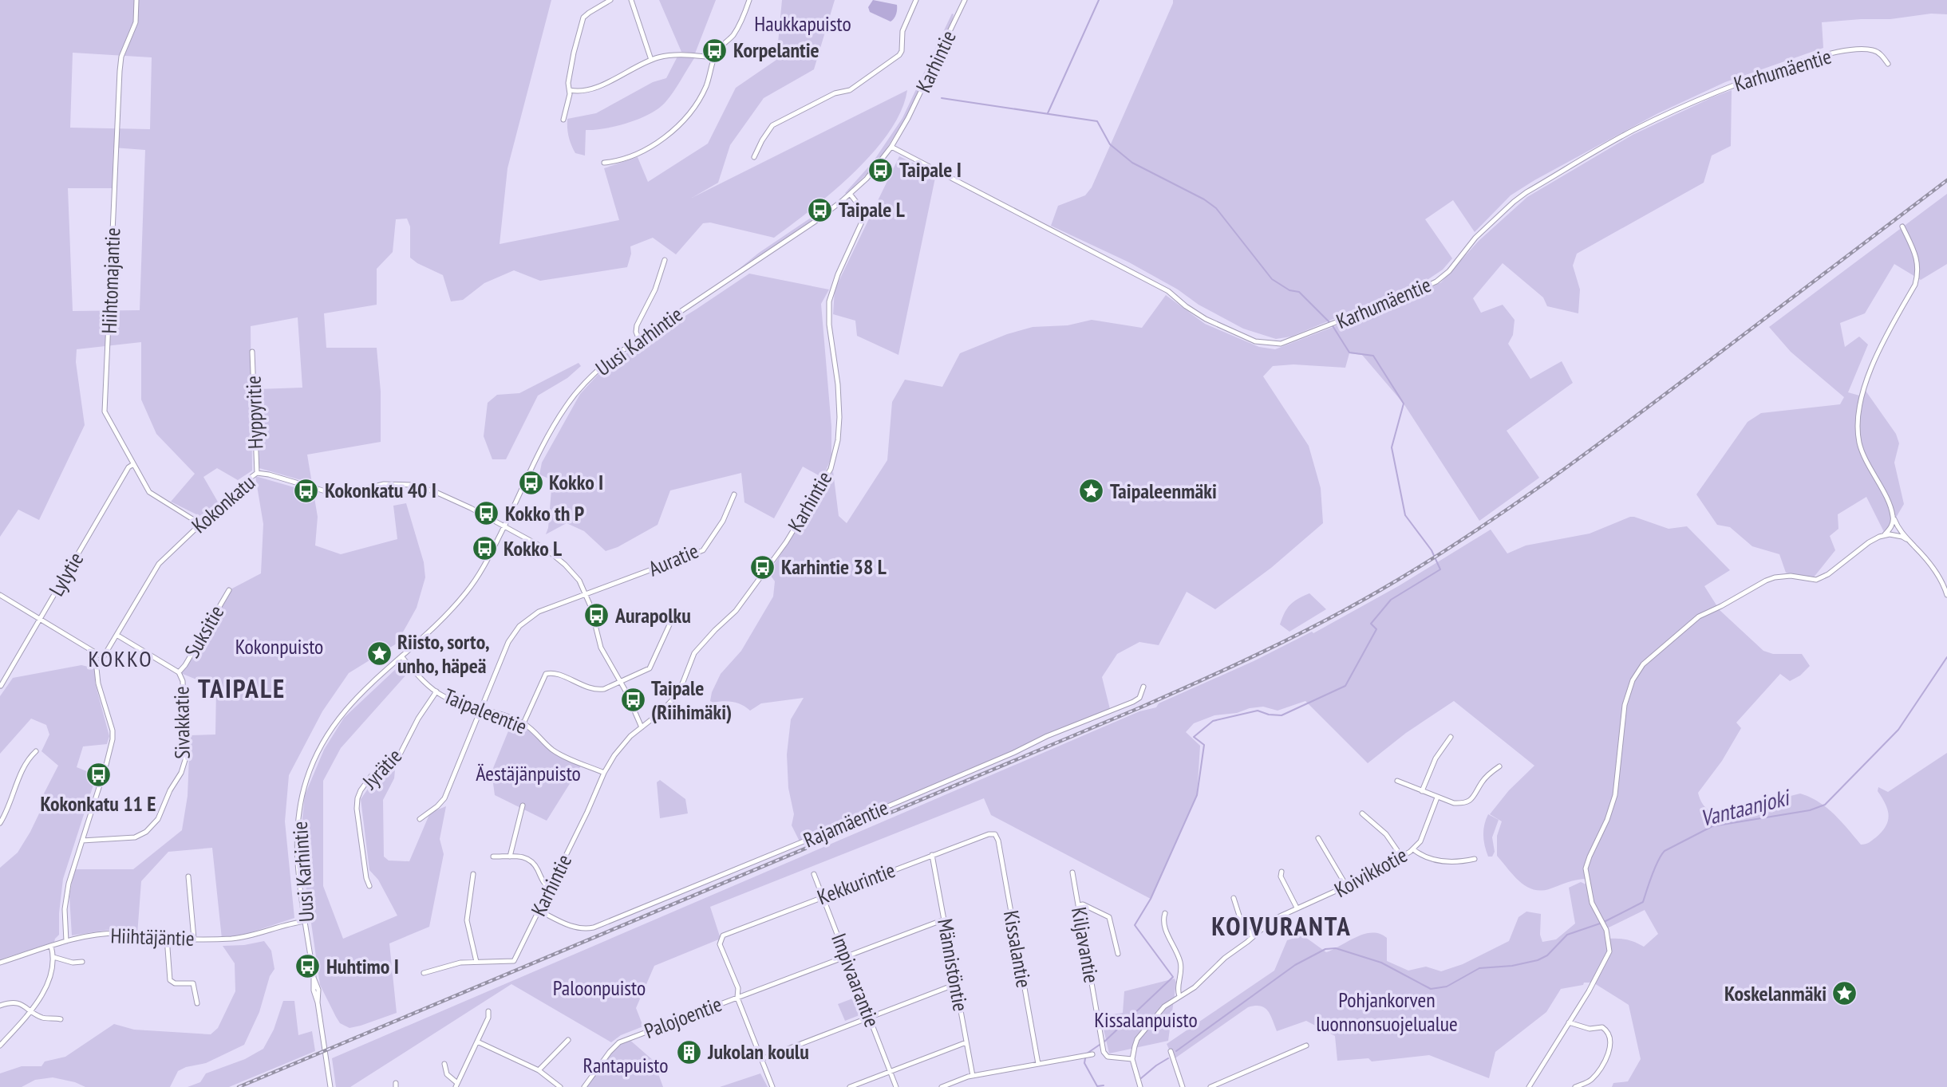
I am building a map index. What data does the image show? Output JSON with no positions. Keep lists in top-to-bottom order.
{
  "streets": {
    "street": [
      "Karhintie",
      "Karhumäentie",
      "Hiihtomajantie",
      "Uusi Karhintie",
      "Hyppyritie",
      "Kokonkatu",
      "Auratie",
      "Lylytie",
      "Suksitie",
      "Taipaleentie",
      "Sivakkatie",
      "Jyrätie",
      "Rajamäentie",
      "Koivikkotie",
      "Kekkurintie",
      "Hiihtäjäntie",
      "Kiljavantie",
      "Kissalantie",
      "Männistöntie",
      "Impivaarantie",
      "Palojoentie"
    ]
  },
  "crossings": [
    ["Karhintie", "Karhumäentie"],
    ["Karhintie", "Uusi Karhintie"],
    ["Karhintie", "Kokonkatu"],
    ["Karhintie", "Taipaleentie"],
    ["Karhintie", "Rajamäentie"],
    ["Hiihtomajantie", "Kokonkatu"],
    ["Hiihtomajantie", "Lylytie"],
    ["Uusi Karhintie", "Kokonkatu"],
    ["Uusi Karhintie", "Taipaleentie"],
    ["Uusi Karhintie", "Hiihtäjäntie"],
    ["Hyppyritie", "Kokonkatu"],
    ["Kokonkatu", "Auratie"],
    ["Kokonkatu", "Sivakkatie"],
    ["Kokonkatu", "Hiihtäjäntie"],
    ["Suksitie", "Sivakkatie"],
    ["Taipaleentie", "Jyrätie"],
    ["Koivikkotie", "Kiljavantie"],
    ["Kekkurintie", "Kissalantie"],
    ["Kekkurintie", "Männistöntie"],
    ["Kekkurintie", "Impivaarantie"],
    ["Kekkurintie", "Palojoentie"],
    ["Männistöntie", "Palojoentie"],
    ["Impivaarantie", "Palojoentie"]
  ],
  "districts": ["KOKKO", "TAIPALE", "KOIVURANTA"],
  "water": ["Vantaanjoki"],
  "parks": [
    "Haukkapuisto",
    "Kokonpuisto",
    "Äestäjänpuisto",
    "Paloonpuisto",
    "Pohjankorven luonnonsuojelualue",
    "Kissalanpuisto",
    "Rantapuisto"
  ],
  "places": {
    "bus stop": [
      "Korpelantie",
      "Taipale I",
      "Taipale L",
      "Kokko I",
      "Kokonkatu 40 I",
      "Kokko th P",
      "Kokko L",
      "Karhintie 38 L",
      "Aurapolku",
      "Taipale (Riihimäki)",
      "Kokonkatu 11 E",
      "Huhtimo I"
    ],
    "place": ["Taipaleenmäki", "Riisto, sorto, unho, häpeä", "Koskelanmäki"],
    "building": ["Jukolan koulu"]
  }
}
